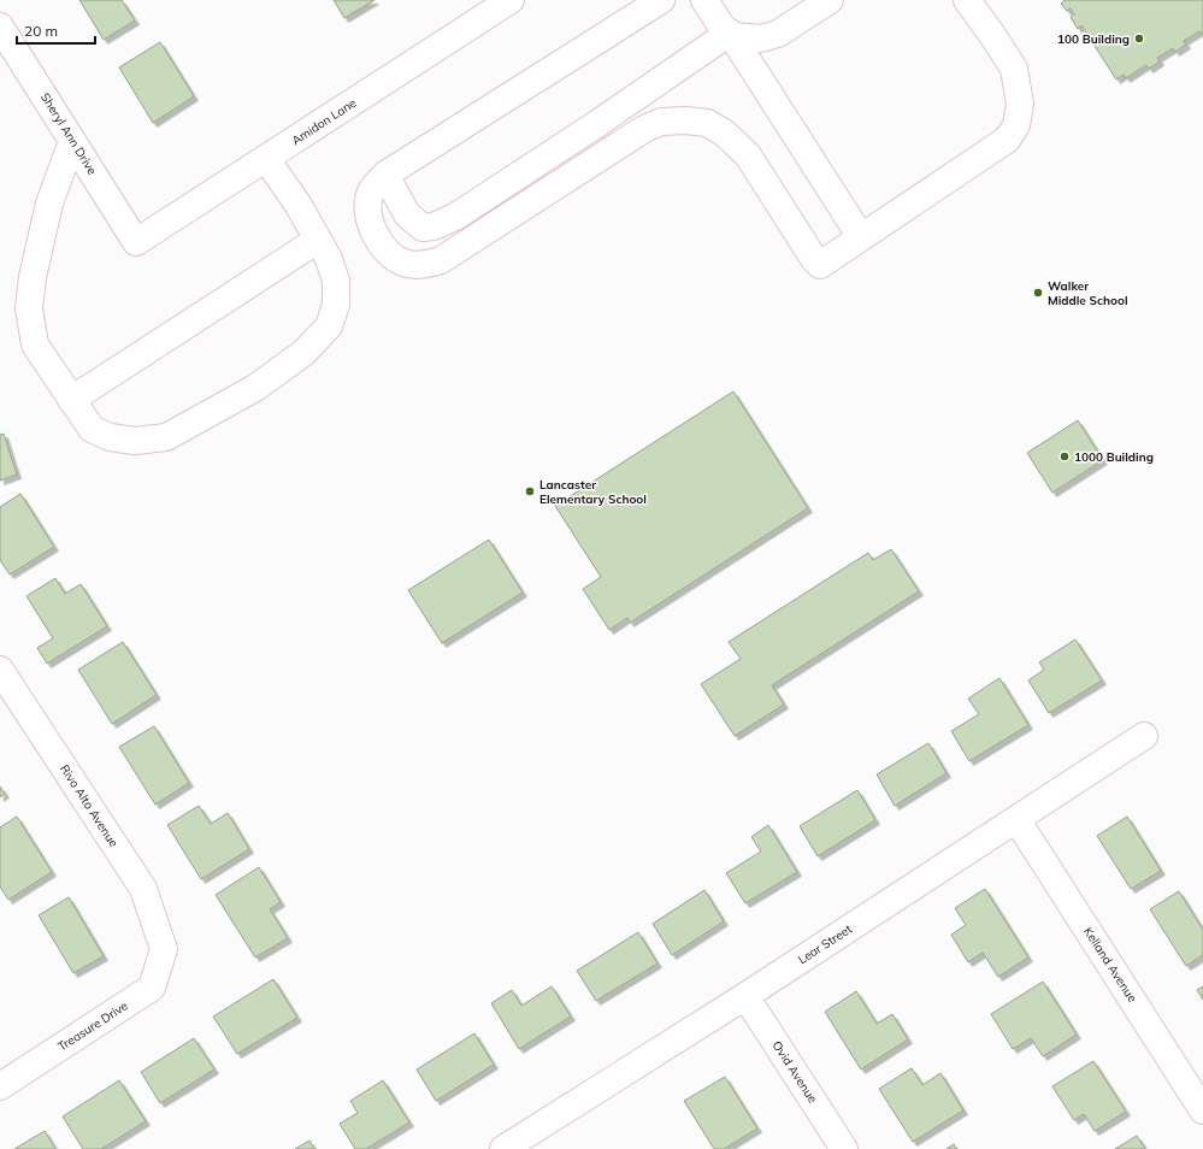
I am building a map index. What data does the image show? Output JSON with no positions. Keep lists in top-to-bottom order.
{
  "streets": {
    "street": [
      "Amidon Lane",
      "Sheryl Ann Drive",
      "Rivo Alto Avenue",
      "Lear Street",
      "Kelland Avenue",
      "Treasure Drive",
      "Ovid Avenue"
    ]
  },
  "crossings": [
    ["Amidon Lane", "Sheryl Ann Drive"],
    ["Rivo Alto Avenue", "Treasure Drive"],
    ["Lear Street", "Kelland Avenue"],
    ["Lear Street", "Ovid Avenue"]
  ],
  "places": [
    "100 Building",
    "Walker Middle School",
    "1000 Building",
    "Lancaster Elementary School"
  ],
  "scale_bar": "20 m"
}
